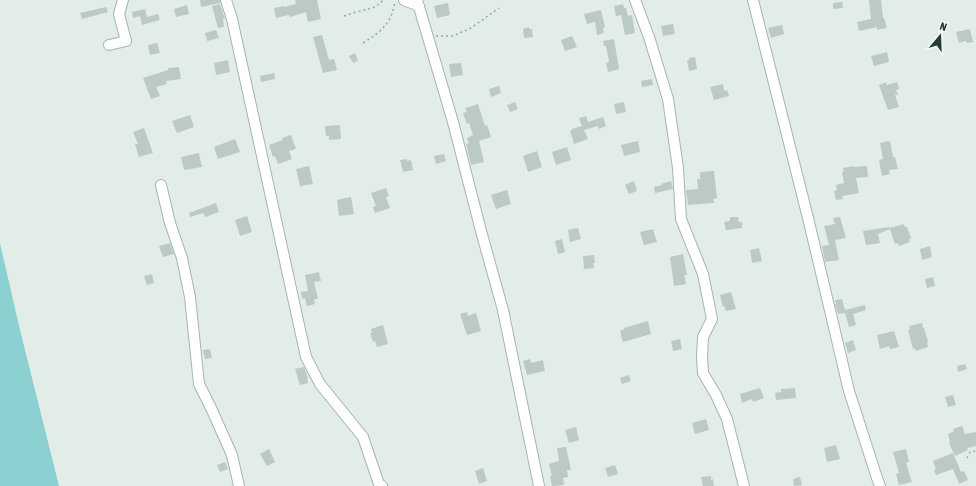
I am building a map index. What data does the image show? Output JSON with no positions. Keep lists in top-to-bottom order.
{
  "north": "top"
}
